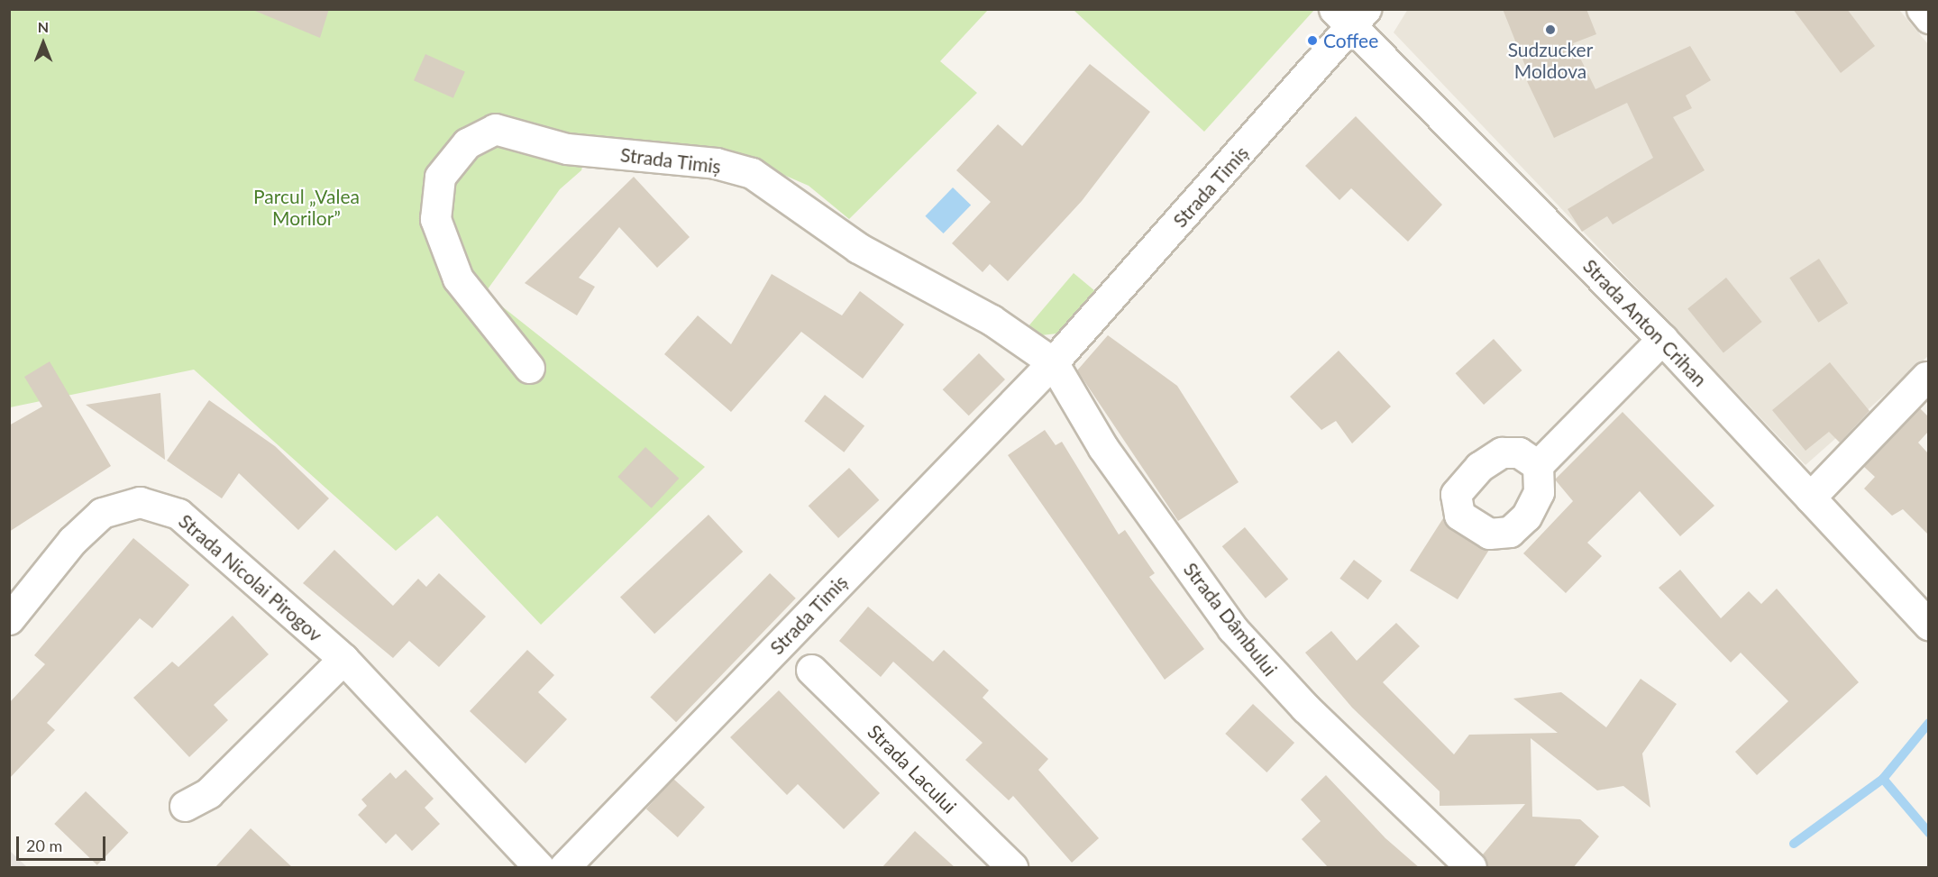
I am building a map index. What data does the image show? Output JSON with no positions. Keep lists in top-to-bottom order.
{
  "streets": {
    "street": [
      "Strada Timiș",
      "Strada Anton Crihan",
      "Strada Nicolai Pirogov",
      "Strada Dâmbului",
      "Strada Lacului"
    ]
  },
  "crossings": [
    ["Strada Timiș", "Strada Anton Crihan"],
    ["Strada Timiș", "Strada Dâmbului"]
  ],
  "parks": ["Parcul „Valea Morilor”"],
  "places": ["Sudzucker Moldova", "Coffee"],
  "scale_bar": "20 m",
  "north": "top"
}
